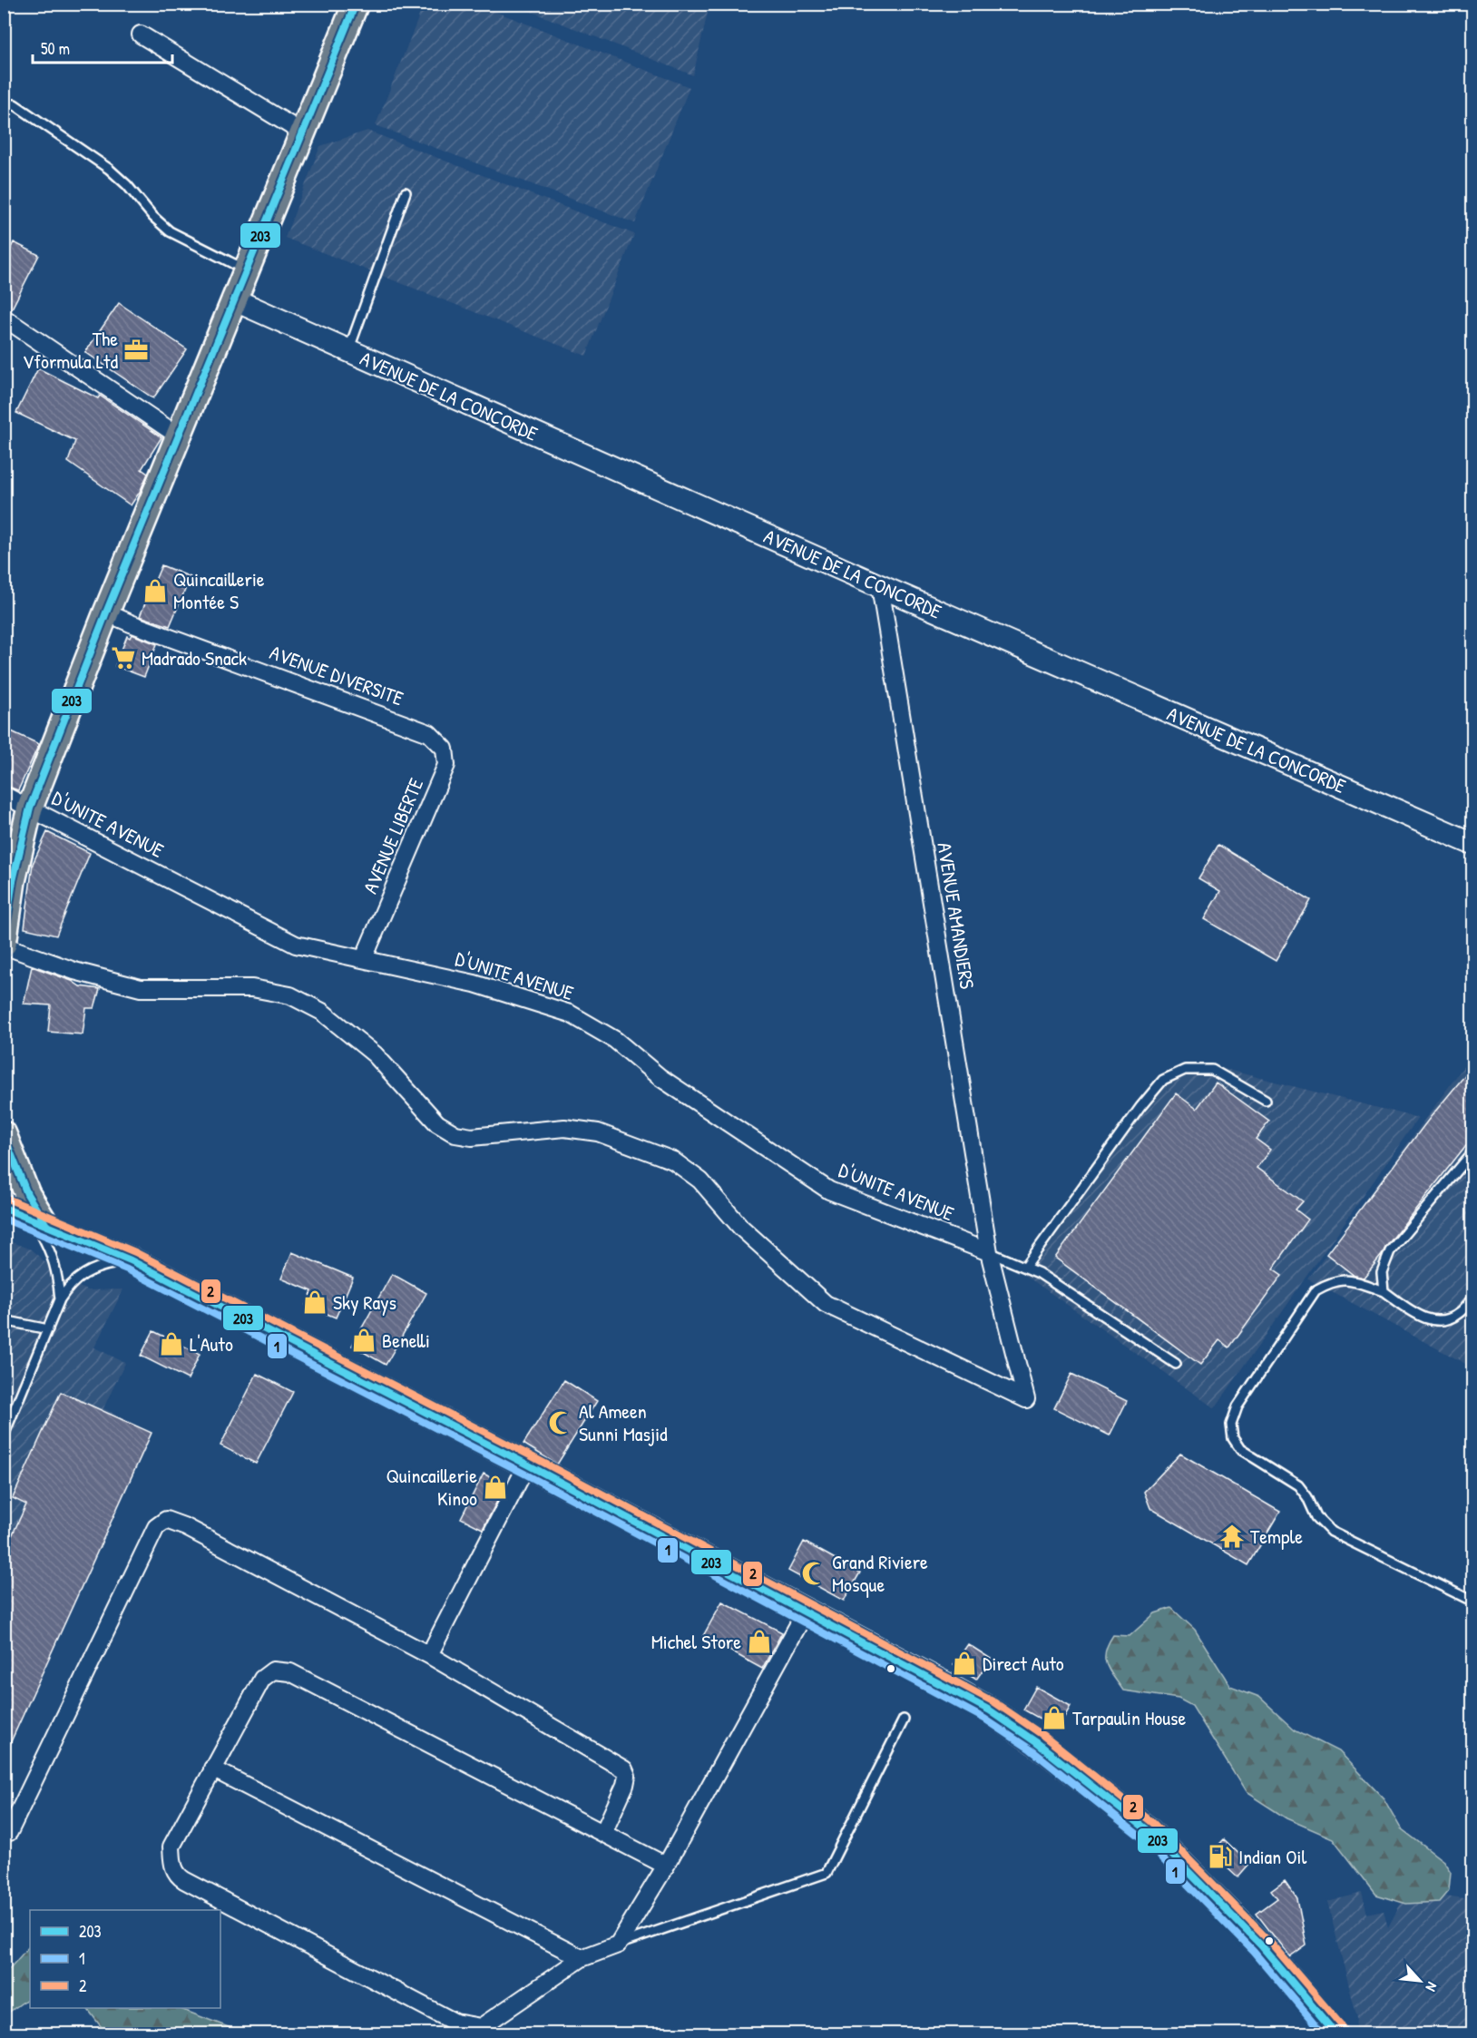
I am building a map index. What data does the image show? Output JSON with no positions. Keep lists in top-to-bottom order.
{
  "streets": {
    "street": [
      "AVENUE DE LA CONCORDE",
      "AVENUE DIVERSITE",
      "D'UNITE AVENUE",
      "AVENUE LIBERTE",
      "AVENUE AMANDIERS"
    ]
  },
  "crossings": [
    ["AVENUE DE LA CONCORDE", "AVENUE AMANDIERS"],
    ["AVENUE DIVERSITE", "AVENUE LIBERTE"],
    ["D'UNITE AVENUE", "AVENUE LIBERTE"],
    ["D'UNITE AVENUE", "AVENUE AMANDIERS"]
  ],
  "places": {
    "office": ["The Vformula Ltd"],
    "shop": [
      "Quincaillerie Montée S",
      "Sky Rays",
      "Benelli",
      "L'Auto",
      "Quincaillerie Kinoo",
      "Michel Store",
      "Direct Auto",
      "Tarpaulin House"
    ],
    "supermarket": ["Madrado Snack"],
    "mosque": ["Al Ameen Sunni Masjid", "Grand Riviere Mosque"],
    "temple": ["Temple"],
    "fuel station": ["Indian Oil"]
  },
  "lines": ["transit line 203", "transit line 2", "transit line 1"],
  "legend": ["203", "1", "2"],
  "scale_bar": "50 m",
  "north": "bottom right"
}
